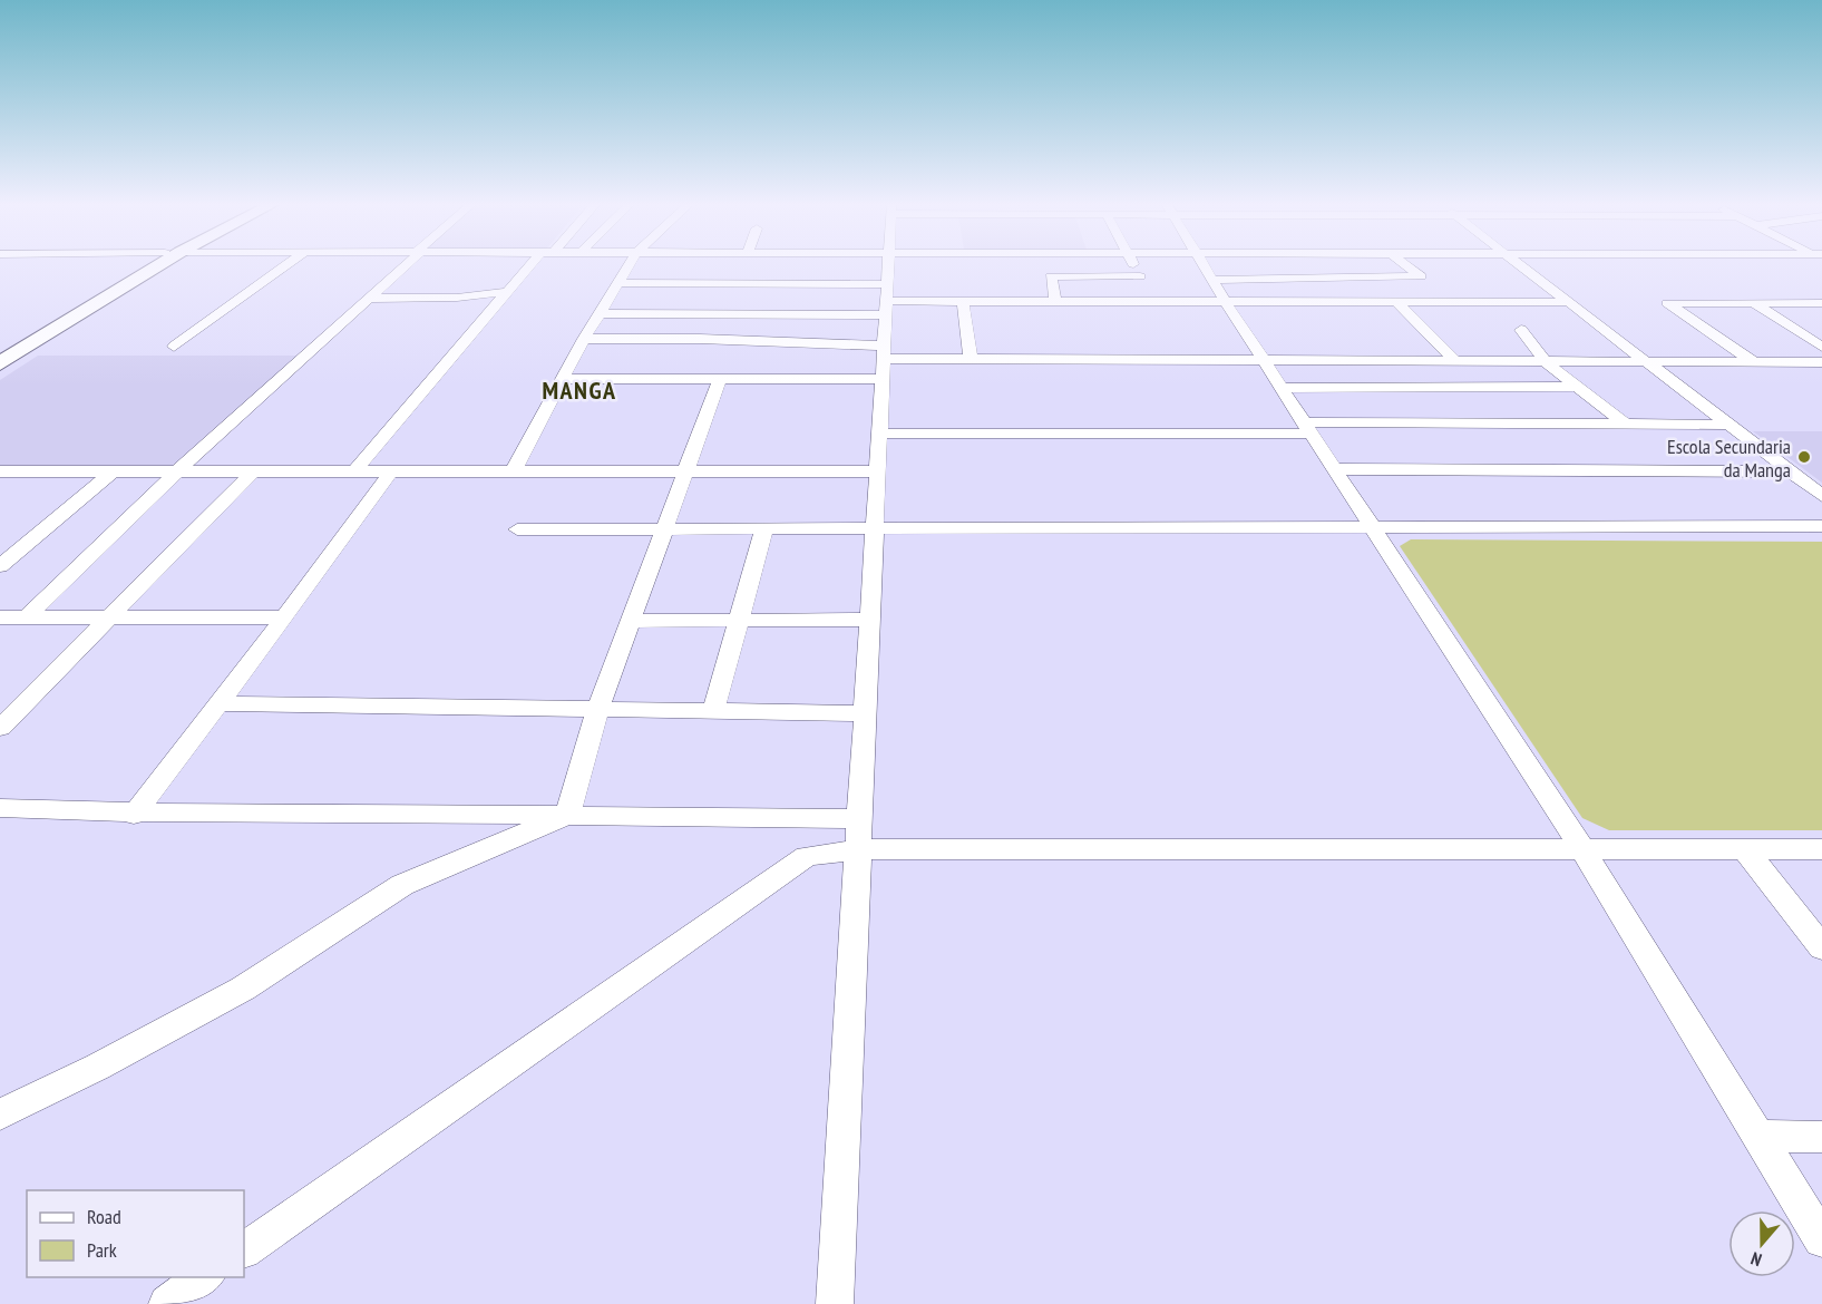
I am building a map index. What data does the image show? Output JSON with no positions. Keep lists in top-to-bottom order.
{
  "districts": ["MANGA"],
  "places": ["Escola Secundaria da Manga"],
  "legend": ["Road", "Park"],
  "north": "bottom"
}
